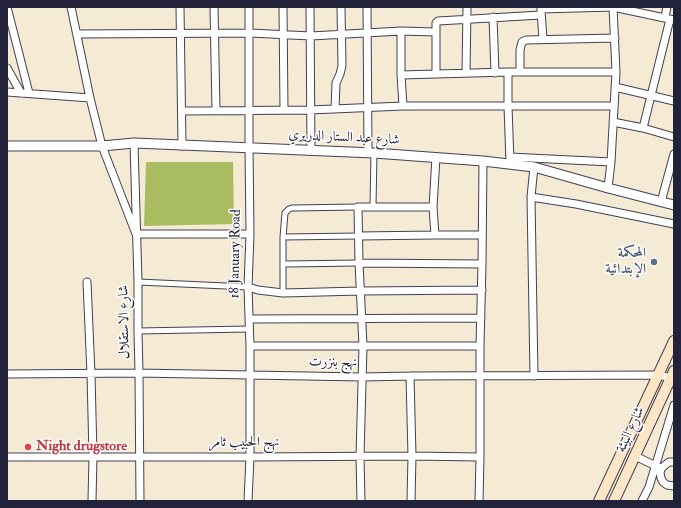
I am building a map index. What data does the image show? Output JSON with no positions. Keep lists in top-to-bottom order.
{
  "streets": {
    "main road": ["شارع البيئة"],
    "street": [
      "شارع عبد الستار الدريري",
      "18 January Road",
      "شارع الاستقلال",
      "نهج بنزرت",
      "نهج الحبيب ثامر"
    ]
  },
  "crossings": [
    ["شارع عبد الستار الدريري", "18 January Road"],
    ["شارع عبد الستار الدريري", "شارع الاستقلال"],
    ["18 January Road", "نهج بنزرت"],
    ["18 January Road", "نهج الحبيب ثامر"],
    ["شارع الاستقلال", "نهج بنزرت"],
    ["شارع الاستقلال", "نهج الحبيب ثامر"],
    ["نهج بنزرت", "شارع البيئة"]
  ],
  "places": ["المحكمة الإبتدائية", "Night drugstore"]
}
